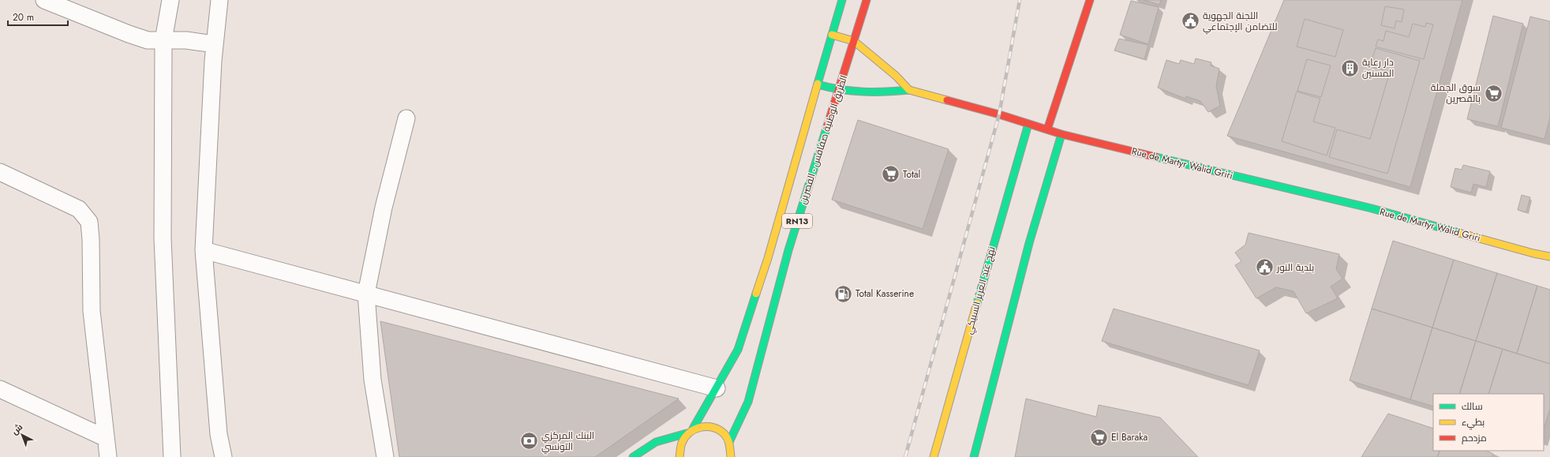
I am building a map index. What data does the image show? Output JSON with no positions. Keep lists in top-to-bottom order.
{
  "streets": {
    "street": [
      "الطريق الوطنية صفاقس - القصرين",
      "Rue de Martyr Walid Griri",
      "RN13",
      "نهج عبد العزيز السبيكي"
    ]
  },
  "crossings": [
    ["الطريق الوطنية صفاقس - القصرين", "RN13"],
    ["Rue de Martyr Walid Griri", "نهج عبد العزيز السبيكي"]
  ],
  "places": {
    "public building": ["اللجنة الجهوية للتضامن الإجتماعي", "بلدية النور"],
    "building": ["دار رعاية المسنين"],
    "supermarket": ["سوق الجملة بالقصرين", "Total", "El Baraka"],
    "fuel station": ["Total Kasserine"],
    "bank": ["البنك المركزي التونسي"]
  },
  "legend": ["سالك", "بطيء", "مزدحم"],
  "scale_bar": "20 m",
  "north": "top left"
}
